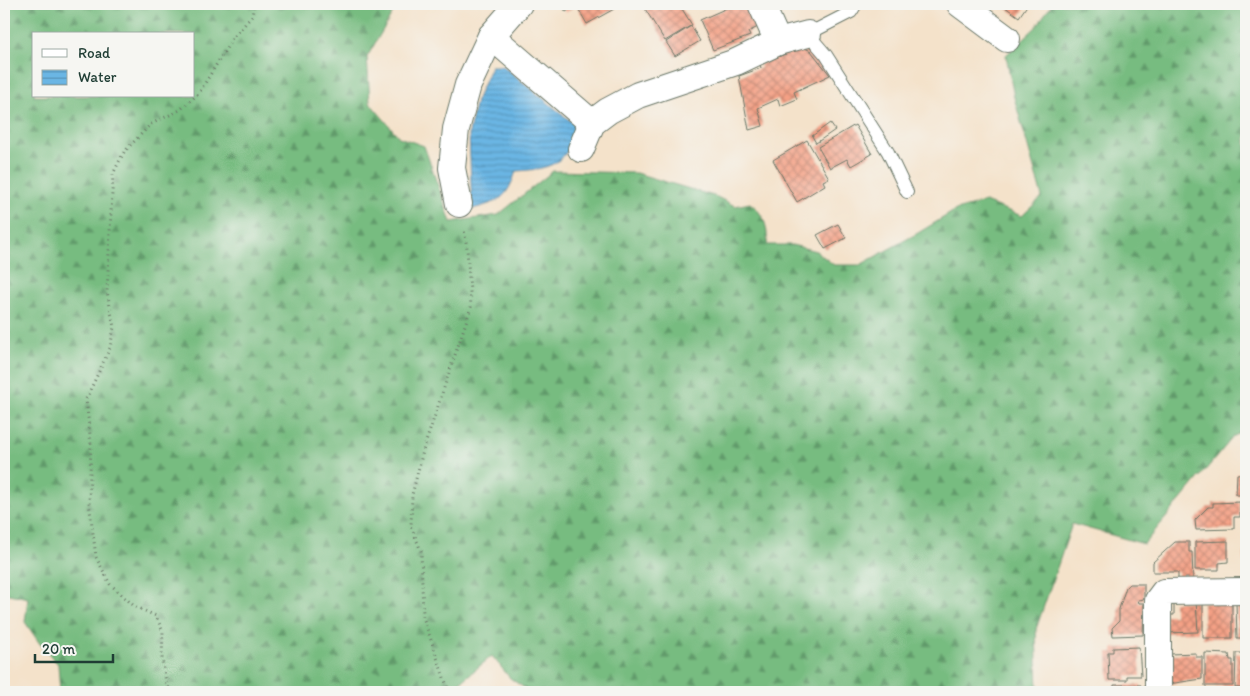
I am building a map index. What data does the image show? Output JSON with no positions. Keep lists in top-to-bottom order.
{
  "legend": ["Road", "Water"],
  "scale_bar": "20 m"
}
